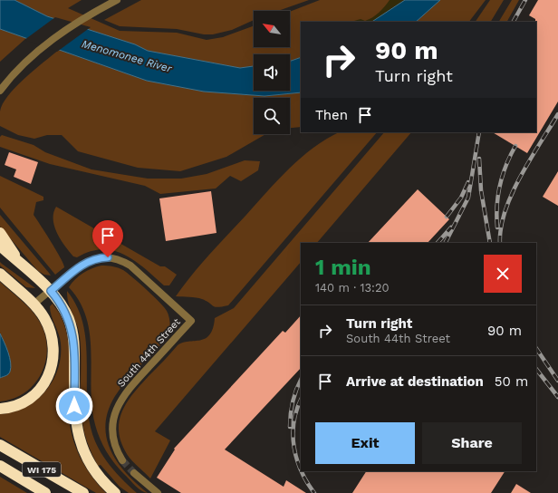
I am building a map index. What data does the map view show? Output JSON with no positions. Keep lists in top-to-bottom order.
{
  "streets": {
    "highway": ["WI 175"],
    "street": ["South 44th Street"]
  },
  "water": ["Menomonee River"],
  "north": "top left",
  "page": {
    "turn": ["90 m", "Turn right"],
    "then": "Then",
    "heading": ["1 min", "140 m · 13:20"],
    "list": [
      {
        "name": "Turn right",
        "note": "South 44th Street",
        "value": "90 m"
      },
      {
        "name": "Arrive at destination",
        "value": "50 m"
      }
    ],
    "buttons": ["Exit", "Share"]
  }
}
